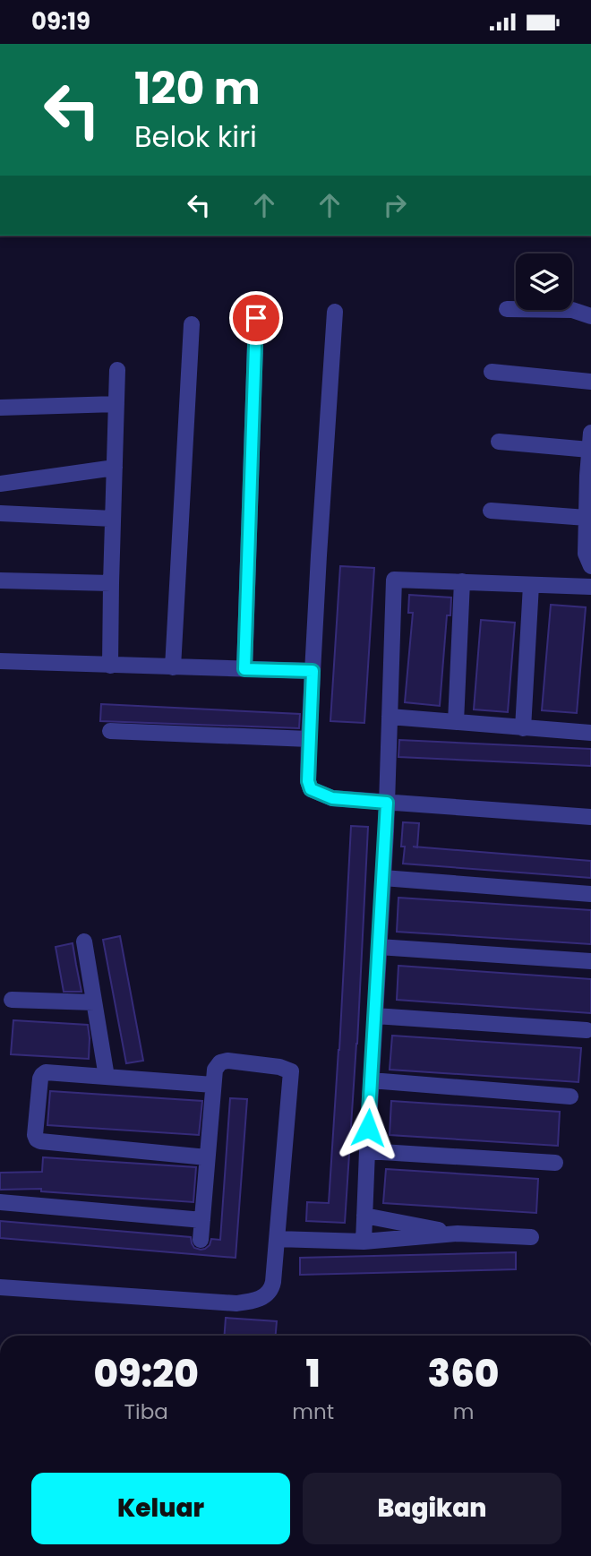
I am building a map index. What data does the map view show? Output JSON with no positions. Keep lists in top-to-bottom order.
{
  "page": {
    "status": "09:19",
    "turn": ["120 m", "Belok kiri"],
    "eta": [
      "09:20",
      "Tiba",
      "1",
      "mnt",
      "360",
      "m"
    ],
    "buttons": ["Keluar", "Bagikan"]
  }
}
